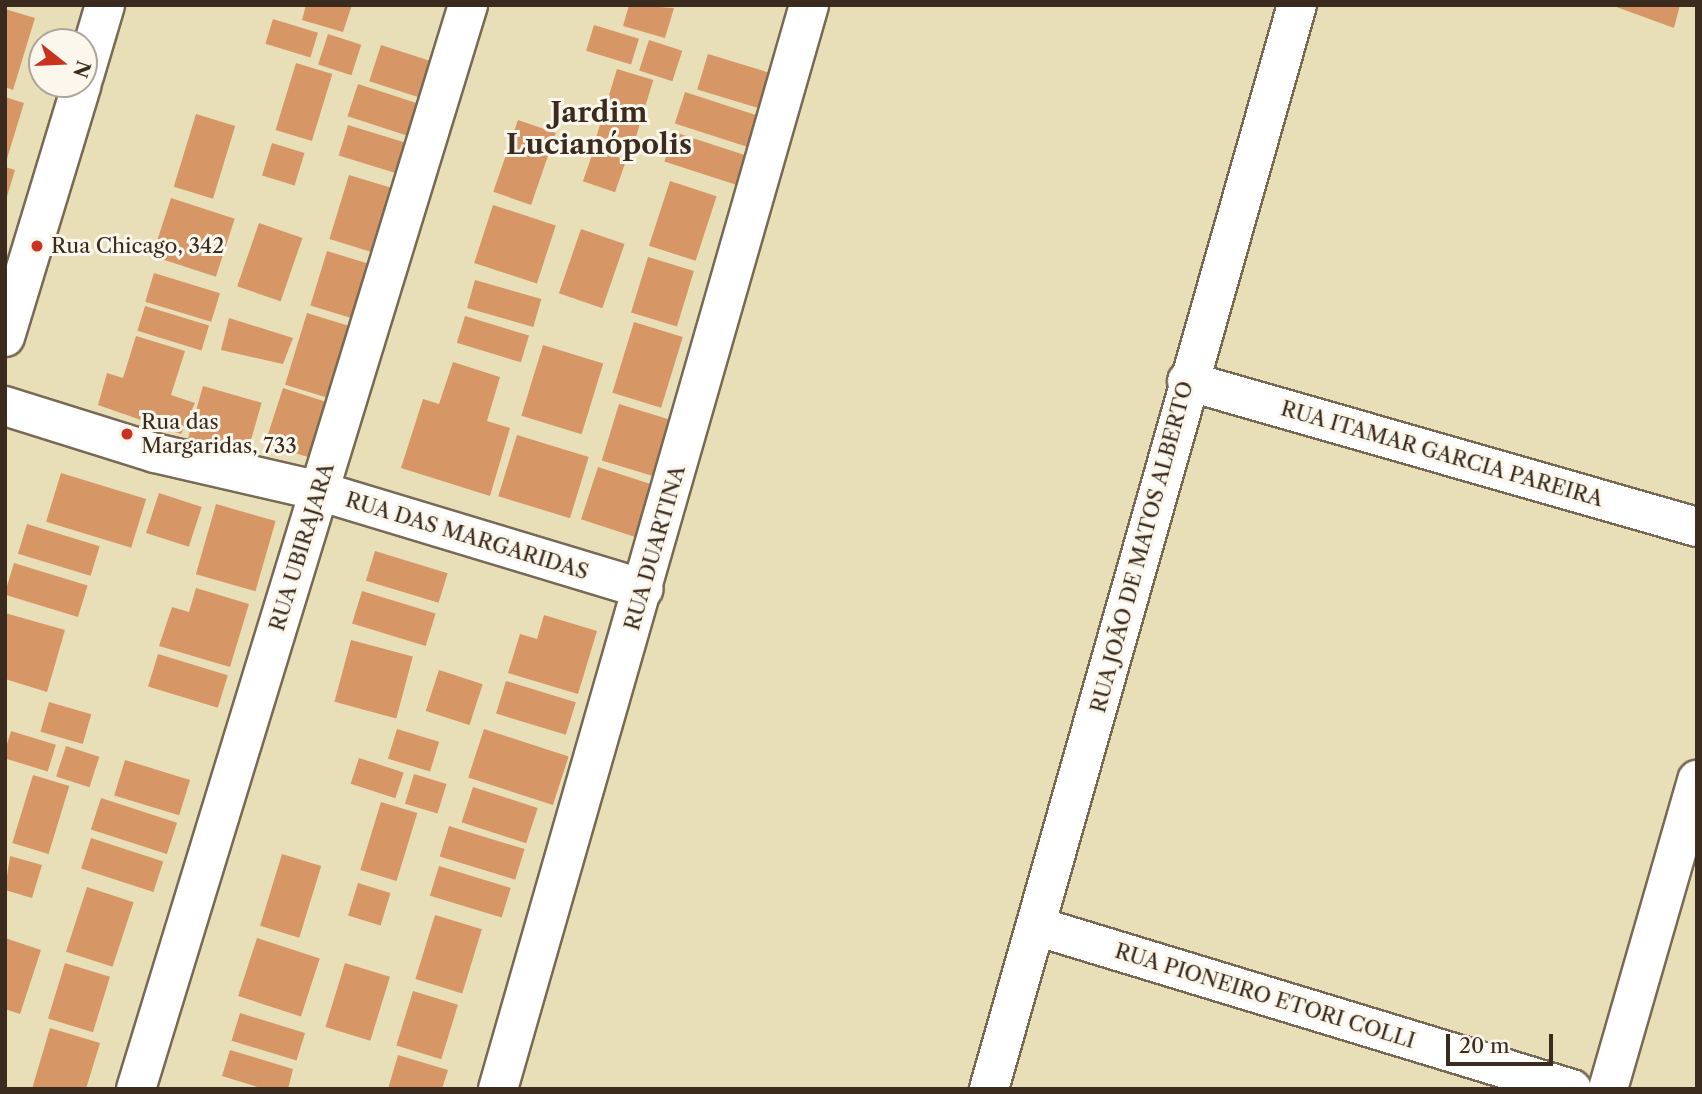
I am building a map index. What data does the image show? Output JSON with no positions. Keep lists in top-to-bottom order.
{
  "streets": {
    "street": [
      "RUA ITAMAR GARCIA PAREIRA",
      "RUA DAS MARGARIDAS",
      "RUA UBIRAJARA",
      "RUA JOÃO DE MATOS ALBERTO",
      "RUA DUARTINA",
      "RUA PIONEIRO ETORI COLLI"
    ]
  },
  "crossings": [
    ["RUA ITAMAR GARCIA PAREIRA", "RUA JOÃO DE MATOS ALBERTO"],
    ["RUA DAS MARGARIDAS", "RUA UBIRAJARA"],
    ["RUA DAS MARGARIDAS", "RUA DUARTINA"],
    ["RUA JOÃO DE MATOS ALBERTO", "RUA PIONEIRO ETORI COLLI"]
  ],
  "districts": ["Jardim Lucianópolis"],
  "places": ["Rua Chicago, 342", "Rua das Margaridas, 733"],
  "scale_bar": "20 m",
  "north": "right"
}
